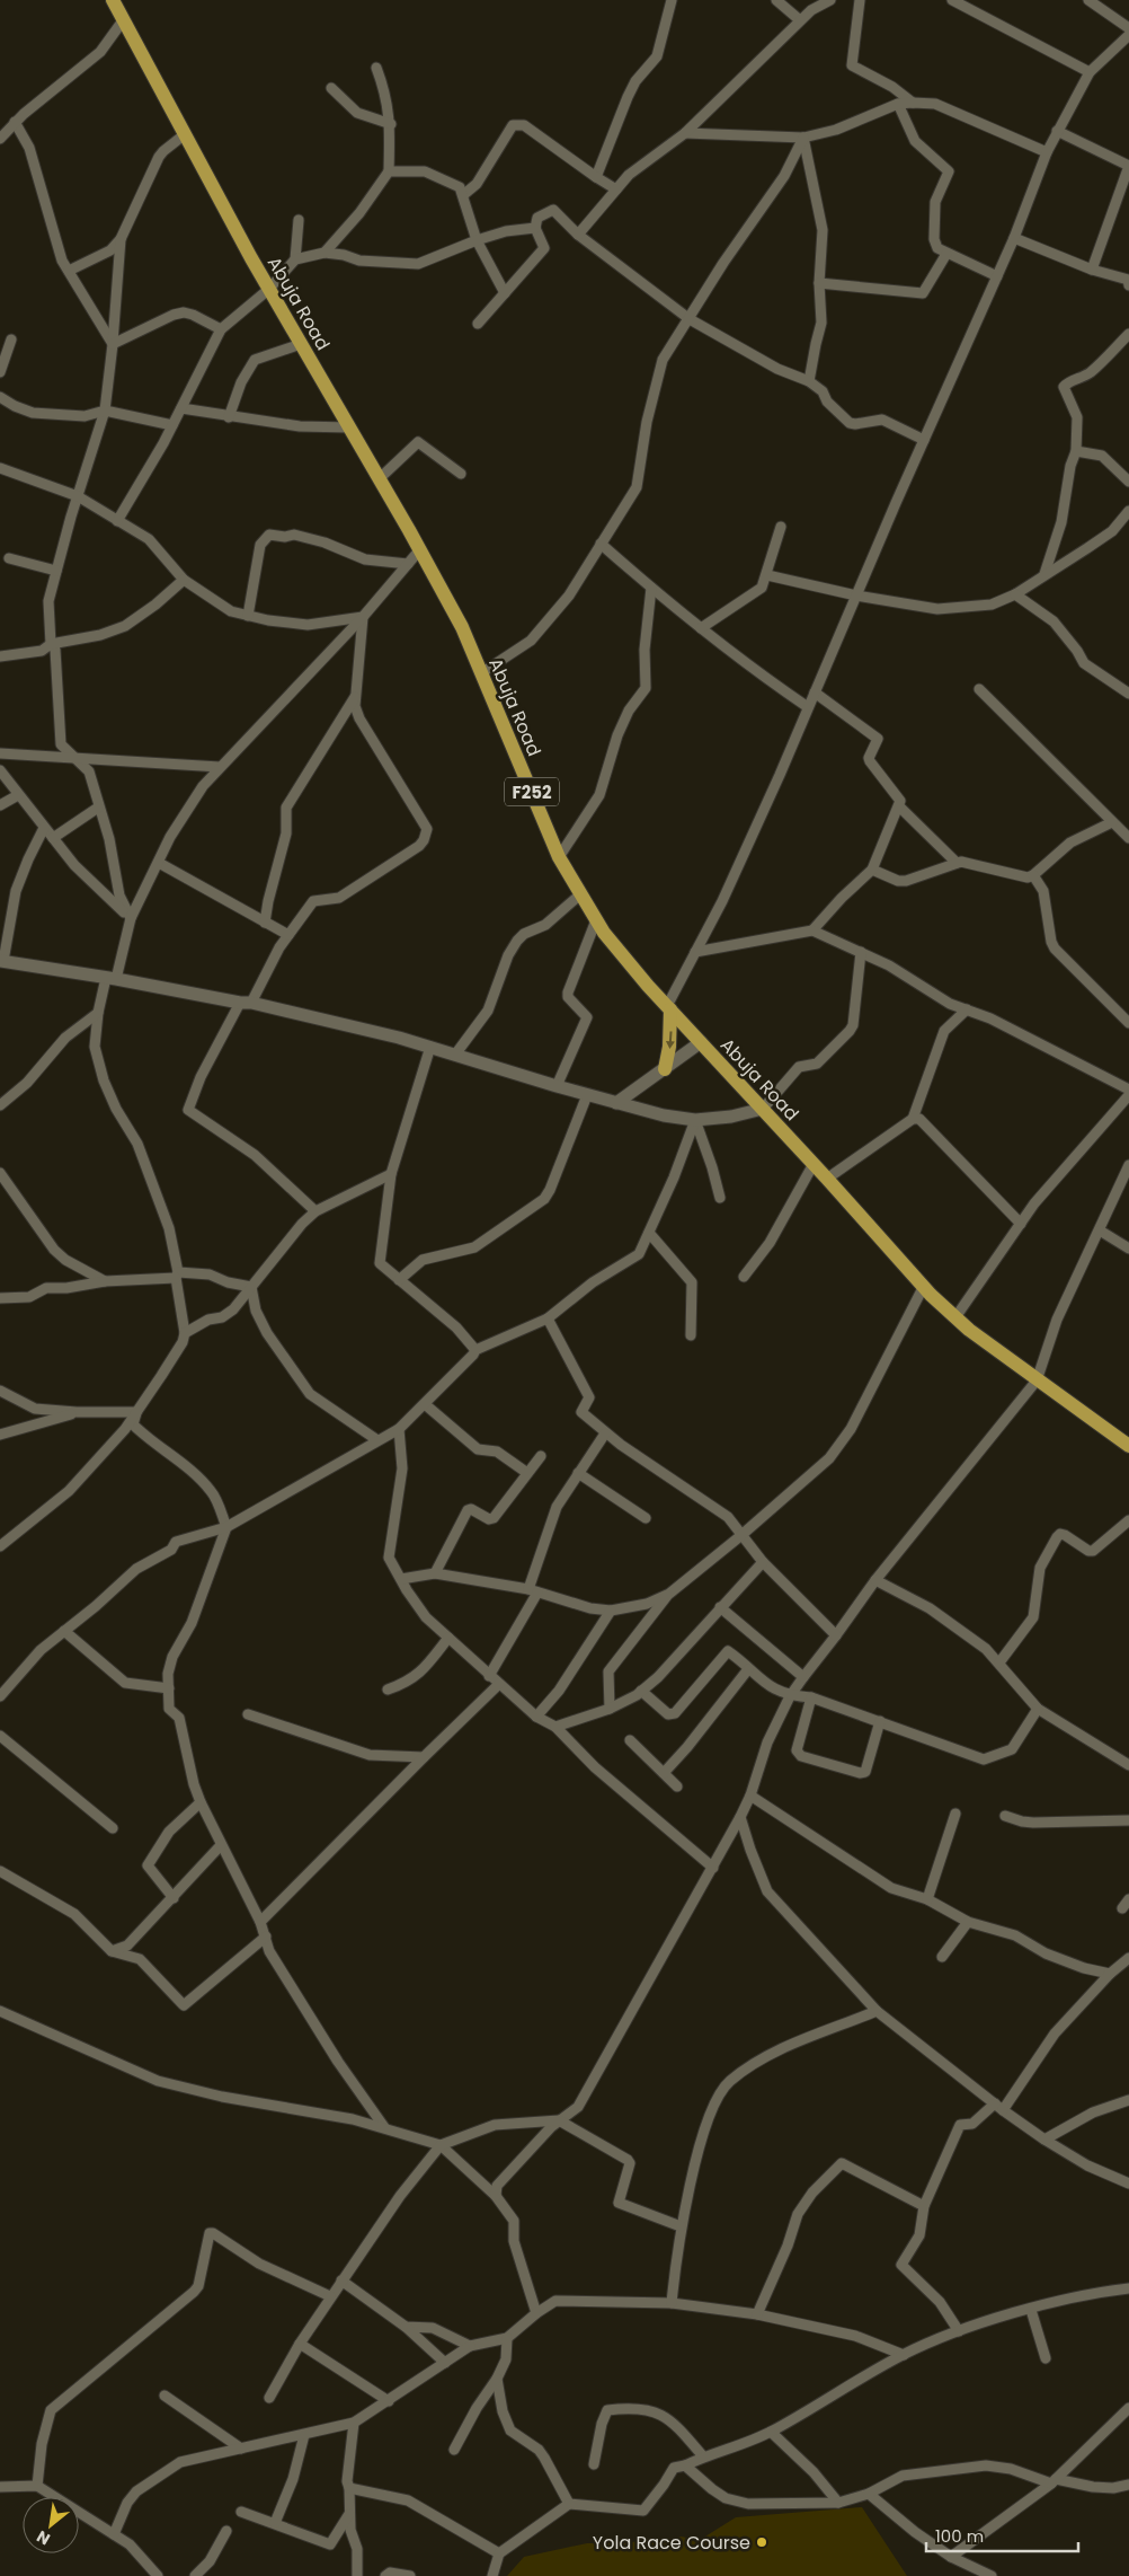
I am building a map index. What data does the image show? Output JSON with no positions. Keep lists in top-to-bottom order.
{
  "streets": {
    "main road": ["Abuja Road", "F252"]
  },
  "places": ["Yola Race Course"],
  "scale_bar": "100 m",
  "north": "bottom left"
}
